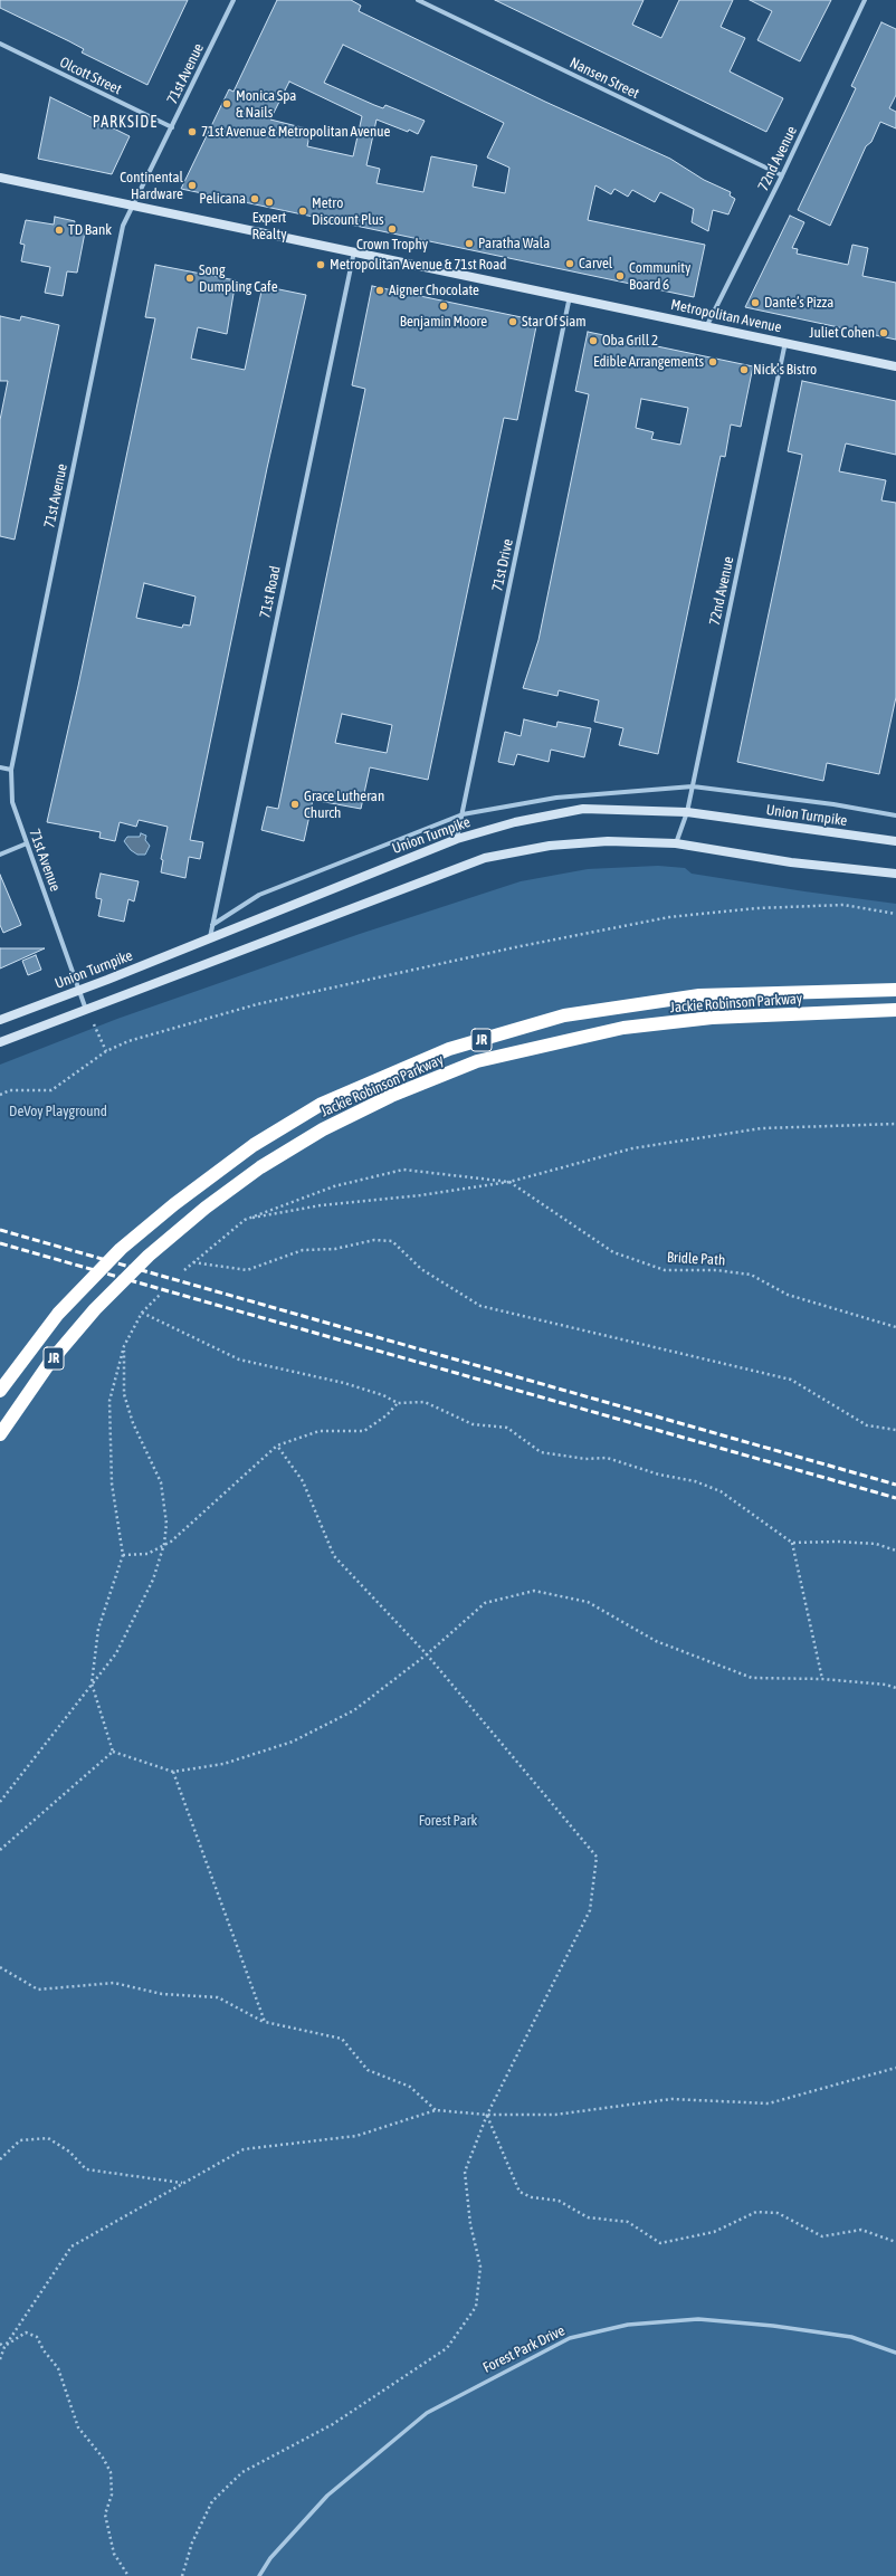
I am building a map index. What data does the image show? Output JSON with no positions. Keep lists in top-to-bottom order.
{
  "streets": {
    "highway": ["Jackie Robinson Parkway", "JR"],
    "main road": ["Metropolitan Avenue", "Union Turnpike"],
    "street": [
      "71st Avenue",
      "Olcott Street",
      "Nansen Street",
      "72nd Avenue",
      "71st Drive",
      "71st Road",
      "Forest Park Drive"
    ],
    "path": ["Bridle Path"]
  },
  "crossings": [
    ["71st Avenue", "Olcott Street"],
    ["71st Avenue", "Metropolitan Avenue"],
    ["71st Avenue", "Union Turnpike"],
    ["Nansen Street", "72nd Avenue"],
    ["72nd Avenue", "Metropolitan Avenue"],
    ["72nd Avenue", "Union Turnpike"],
    ["Metropolitan Avenue", "71st Drive"],
    ["Metropolitan Avenue", "71st Road"],
    ["71st Drive", "Union Turnpike"],
    ["71st Road", "Union Turnpike"]
  ],
  "districts": ["PARKSIDE"],
  "parks": ["DeVoy Playground", "Forest Park"],
  "places": [
    "Monica Spa & Nails",
    "71st Avenue & Metropolitan Avenue",
    "Continental Hardware",
    "Pelicana",
    "Expert Realty",
    "Metro Discount Plus",
    "Crown Trophy",
    "TD Bank",
    "Paratha Wala",
    "Carvel",
    "Metropolitan Avenue & 71st Road",
    "Community Board 6",
    "Song Dumpling Cafe",
    "Aigner Chocolate",
    "Dante’s Pizza",
    "Benjamin Moore",
    "Star Of Siam",
    "Juliet Cohen",
    "Oba Grill 2",
    "Edible Arrangements",
    "Nick’s Bistro",
    "Grace Lutheran Church"
  ]
}
